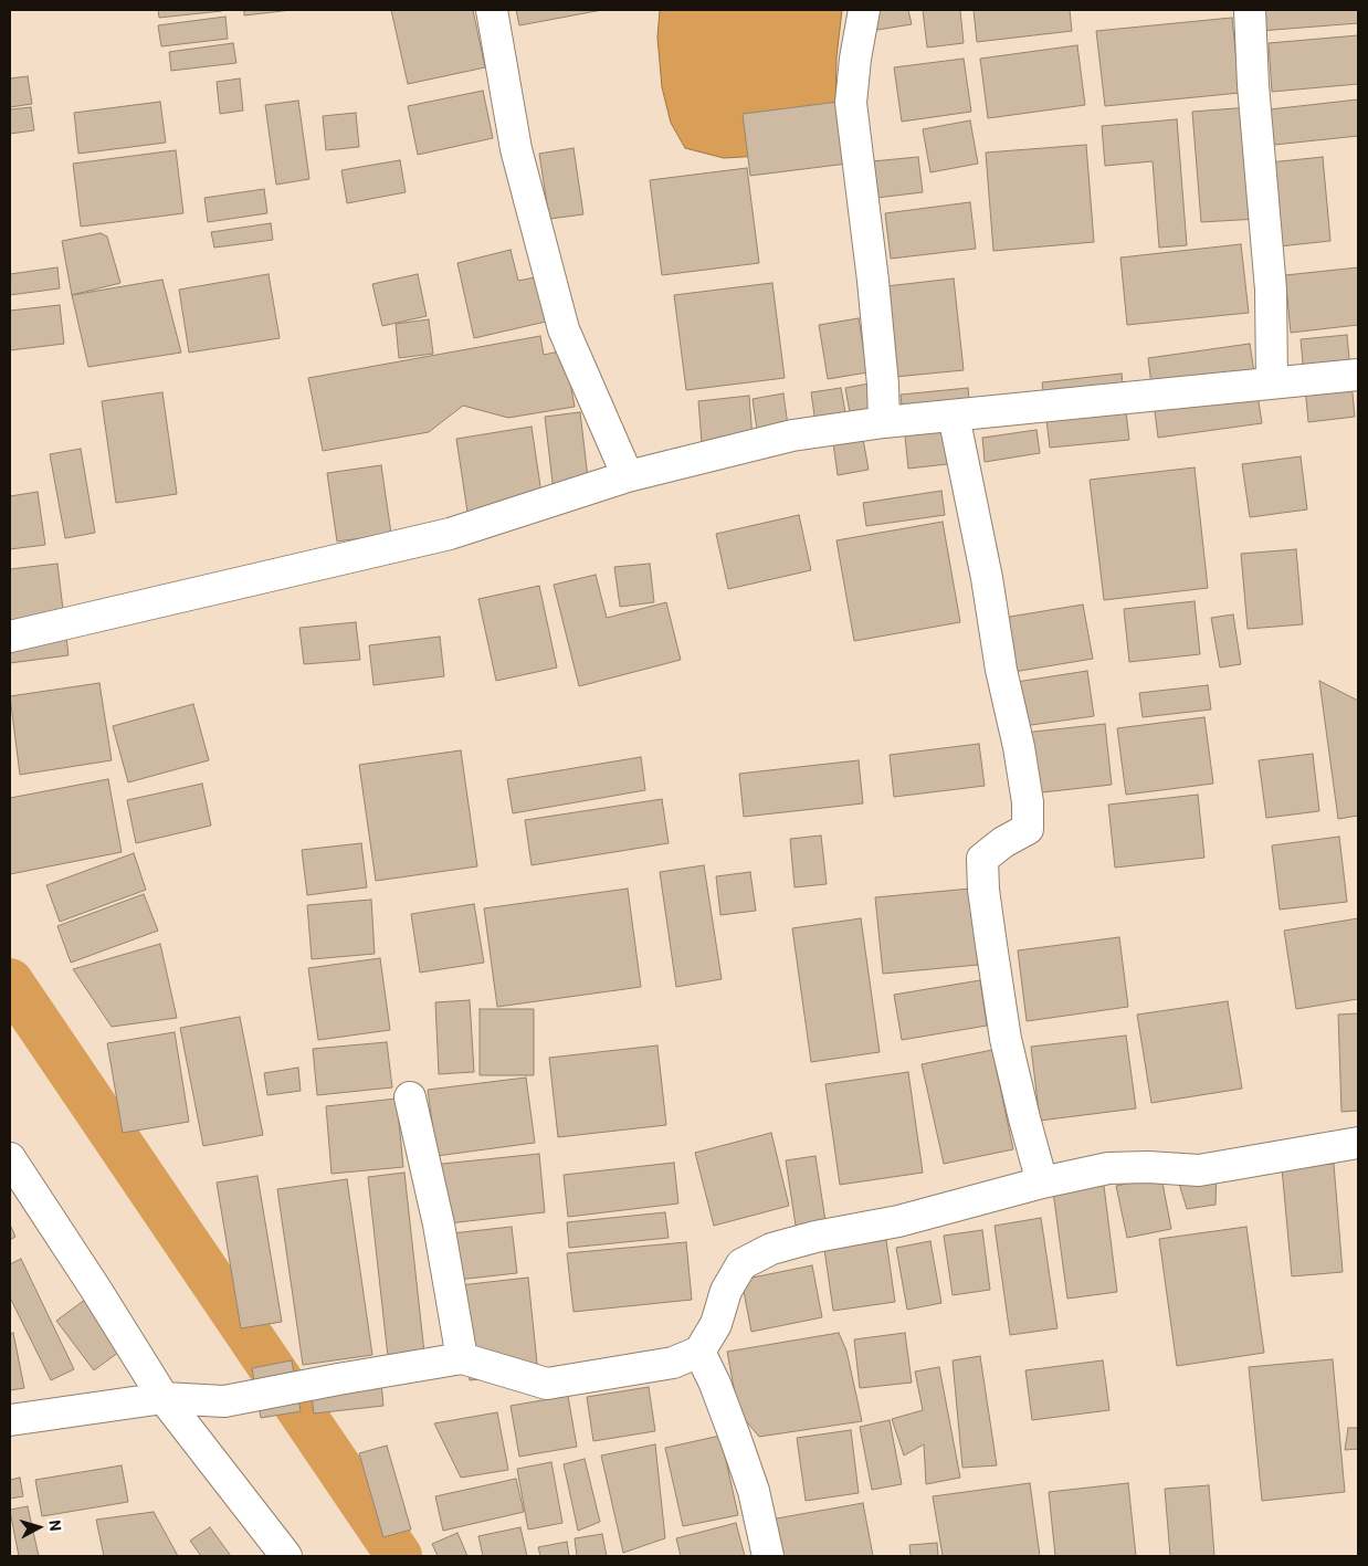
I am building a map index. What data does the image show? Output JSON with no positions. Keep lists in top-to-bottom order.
{
  "north": "right"
}
